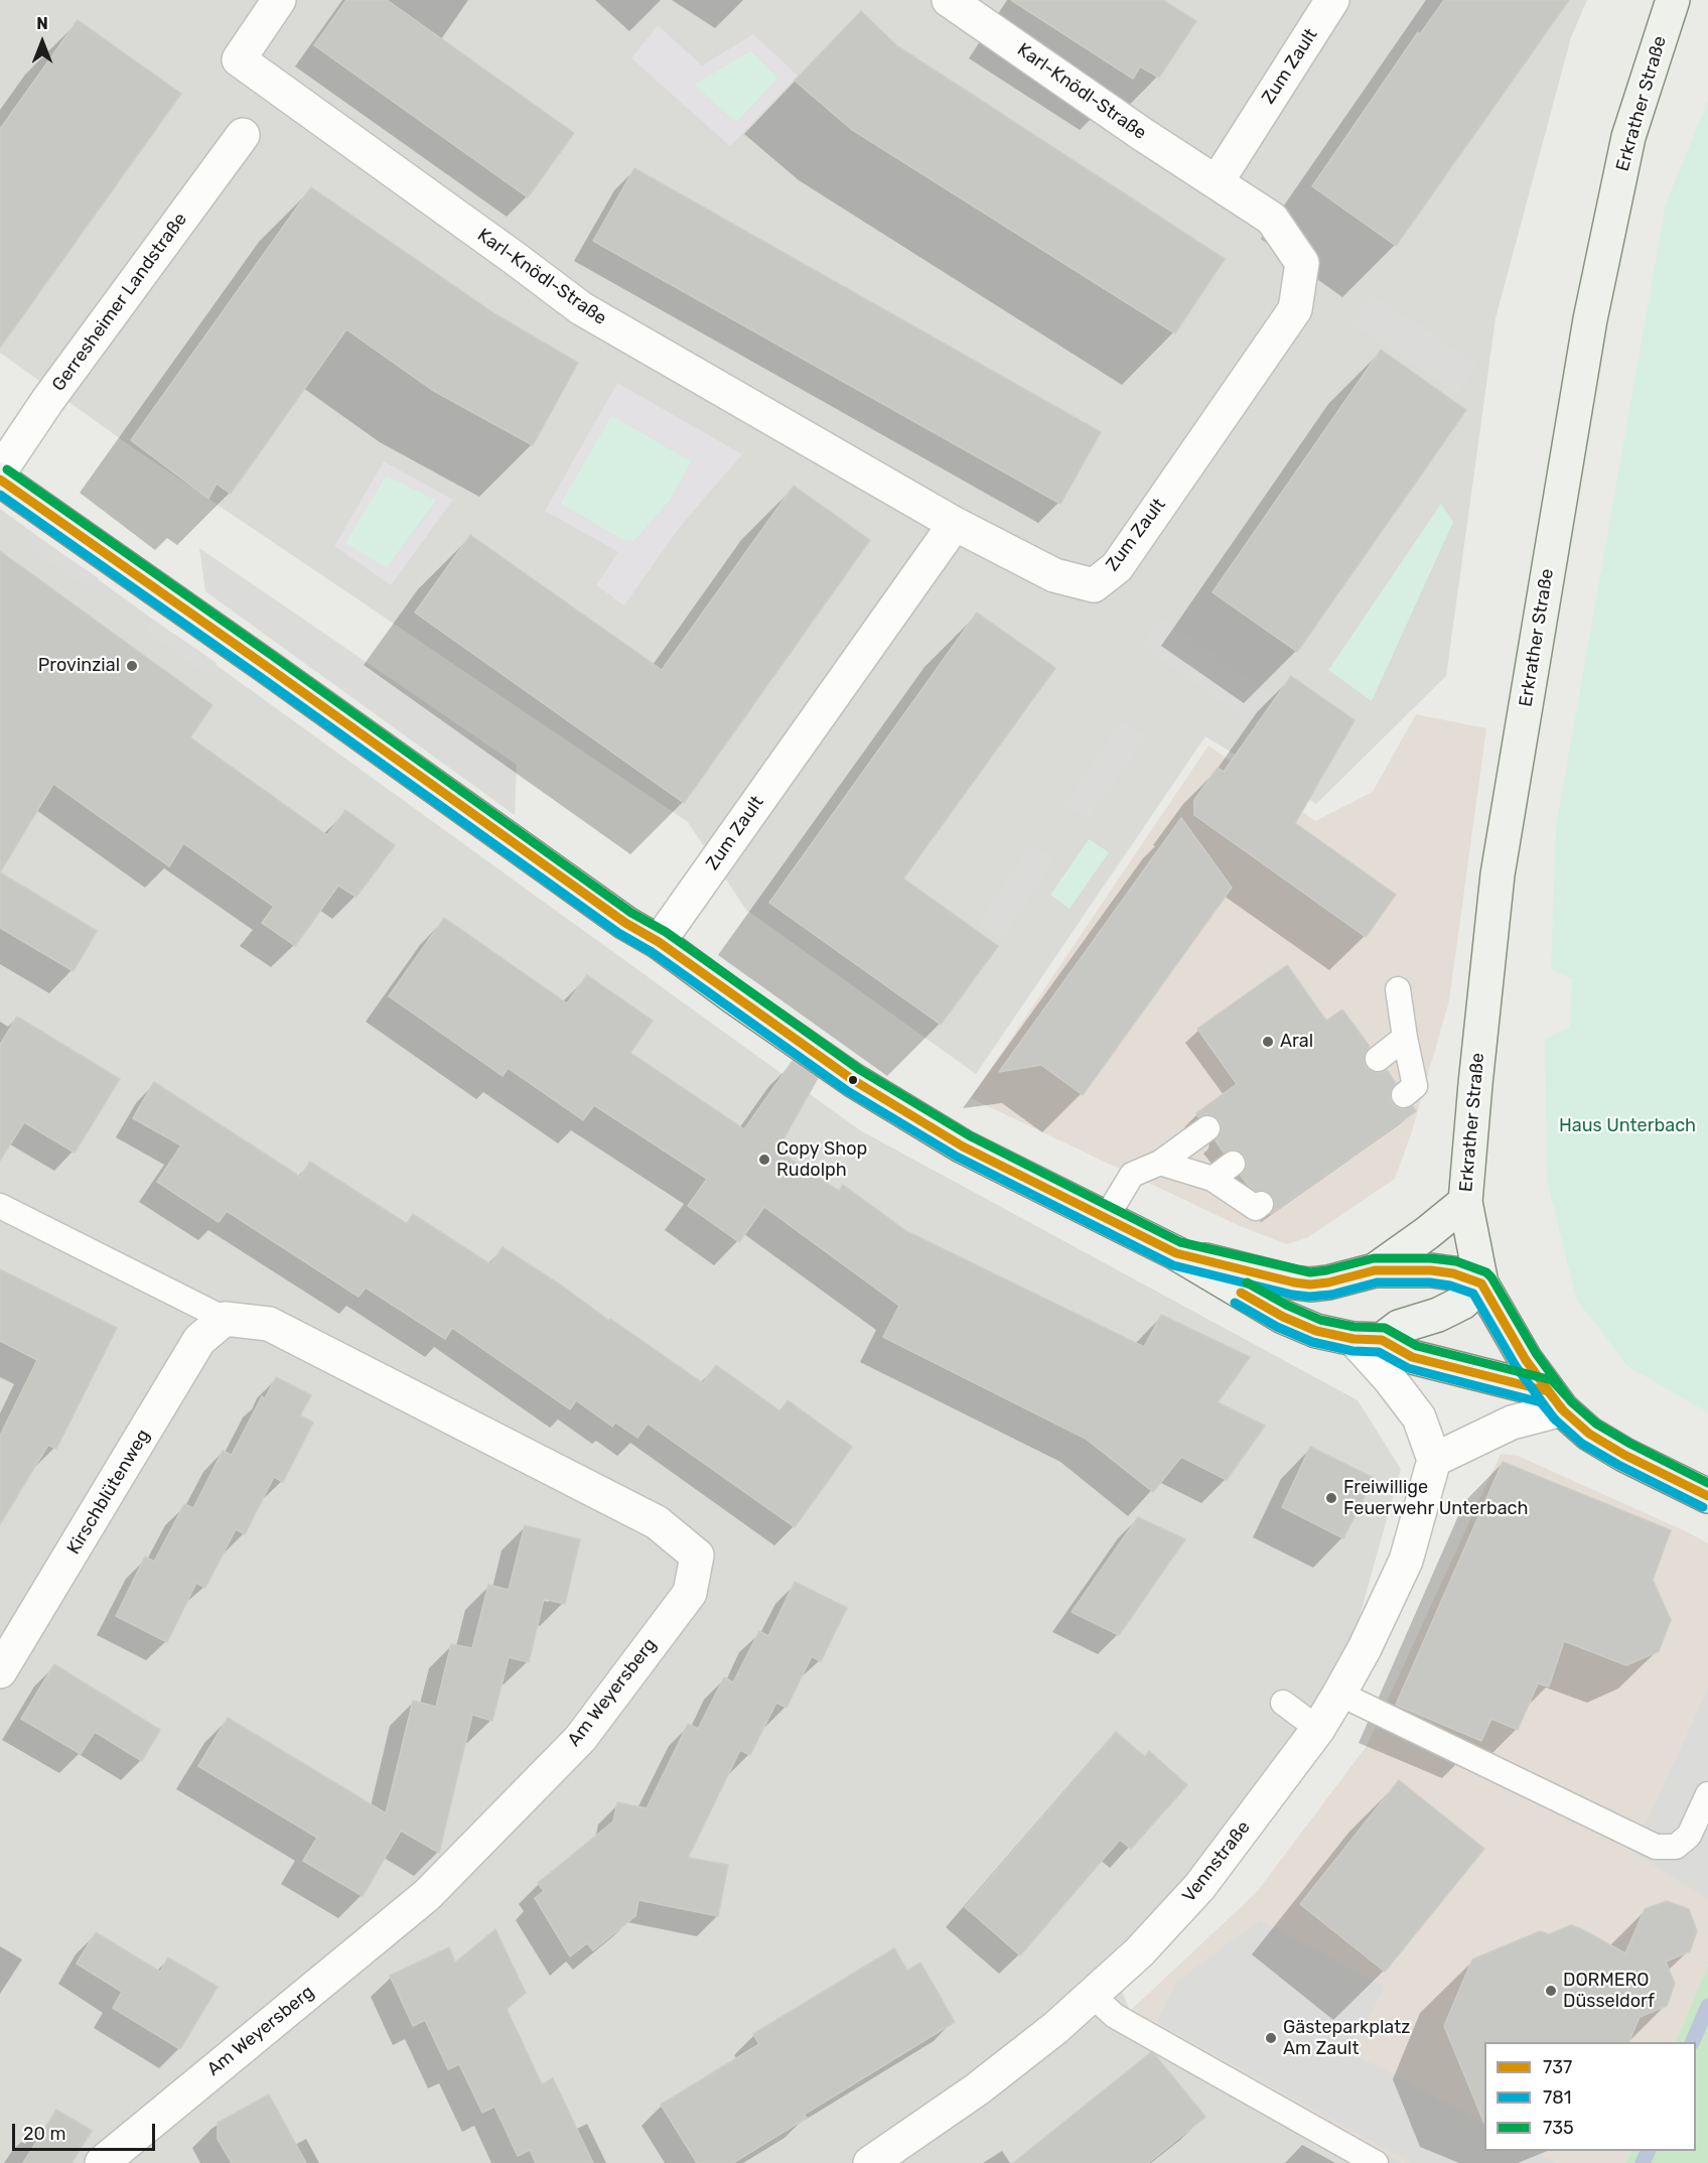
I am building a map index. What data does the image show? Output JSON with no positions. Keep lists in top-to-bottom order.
{
  "streets": {
    "street": [
      "Zum Zault",
      "Karl-Knödl-Straße",
      "Erkrather Straße",
      "Gerresheimer Landstraße",
      "Kirschblütenweg",
      "Am Weyersberg",
      "Vennstraße"
    ]
  },
  "crossings": [
    ["Zum Zault", "Karl-Knödl-Straße"],
    ["Kirschblütenweg", "Am Weyersberg"]
  ],
  "parks": ["Haus Unterbach"],
  "places": [
    "Provinzial",
    "Aral",
    "Copy Shop Rudolph",
    "Freiwillige Feuerwehr Unterbach",
    "DORMERO Düsseldorf",
    "Gästeparkplatz Am Zault"
  ],
  "lines": ["transit line 735", "transit line 737", "transit line 781"],
  "legend": ["737", "781", "735"],
  "scale_bar": "20 m",
  "north": "top"
}
